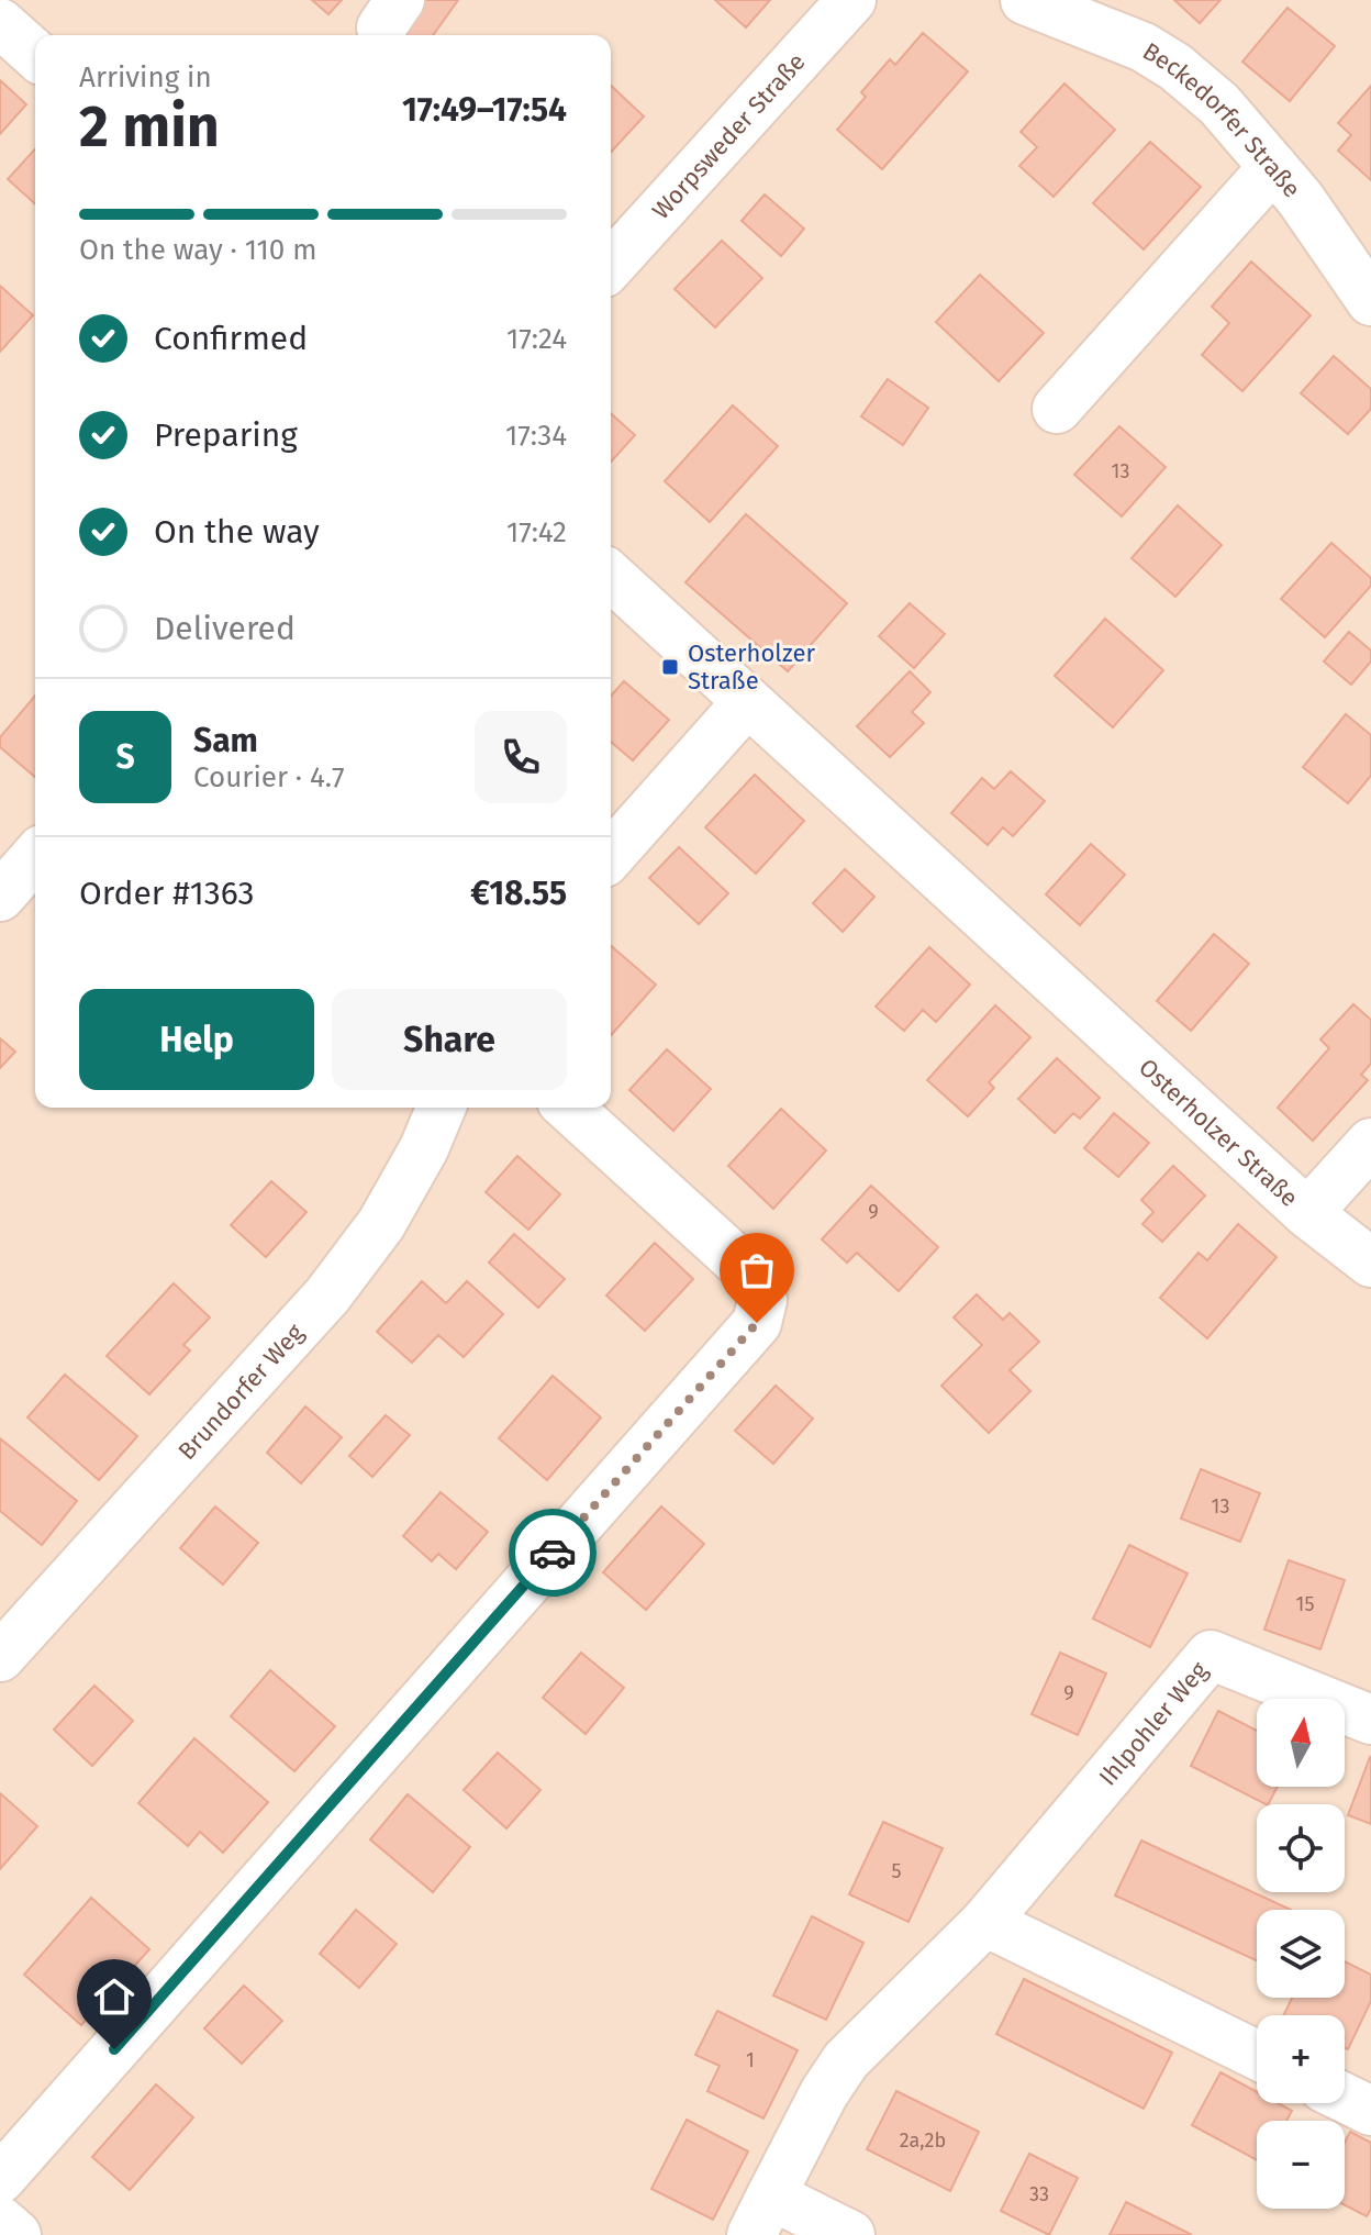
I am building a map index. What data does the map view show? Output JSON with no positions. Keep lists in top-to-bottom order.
{
  "streets": {
    "street": [
      "Beckedorfer Straße",
      "Worpsweder Straße",
      "Osterholzer Straße",
      "Brundorfer Weg",
      "Ihlpohler Weg"
    ]
  },
  "places": {
    "transit": ["Osterholzer Straße"]
  },
  "house_numbers": [
    "13",
    "9",
    "13",
    "15",
    "9",
    "5",
    "1",
    "2a,2b",
    "33"
  ],
  "north": "top",
  "page": {
    "heading": ["2 min", "Arriving in", "17:49–17:54"],
    "panel": [
      "Sam",
      "Courier · 4.7",
      "Order #1363",
      "€18.55"
    ],
    "bar": "On the way · 110 m",
    "list": [
      ["Confirmed", "17:24"],
      ["Preparing", "17:34"],
      ["On the way", "17:42"],
      "Delivered"
    ],
    "round": "S",
    "buttons": ["Help", "Share"],
    "map_buttons": ["+", "−"]
  }
}
